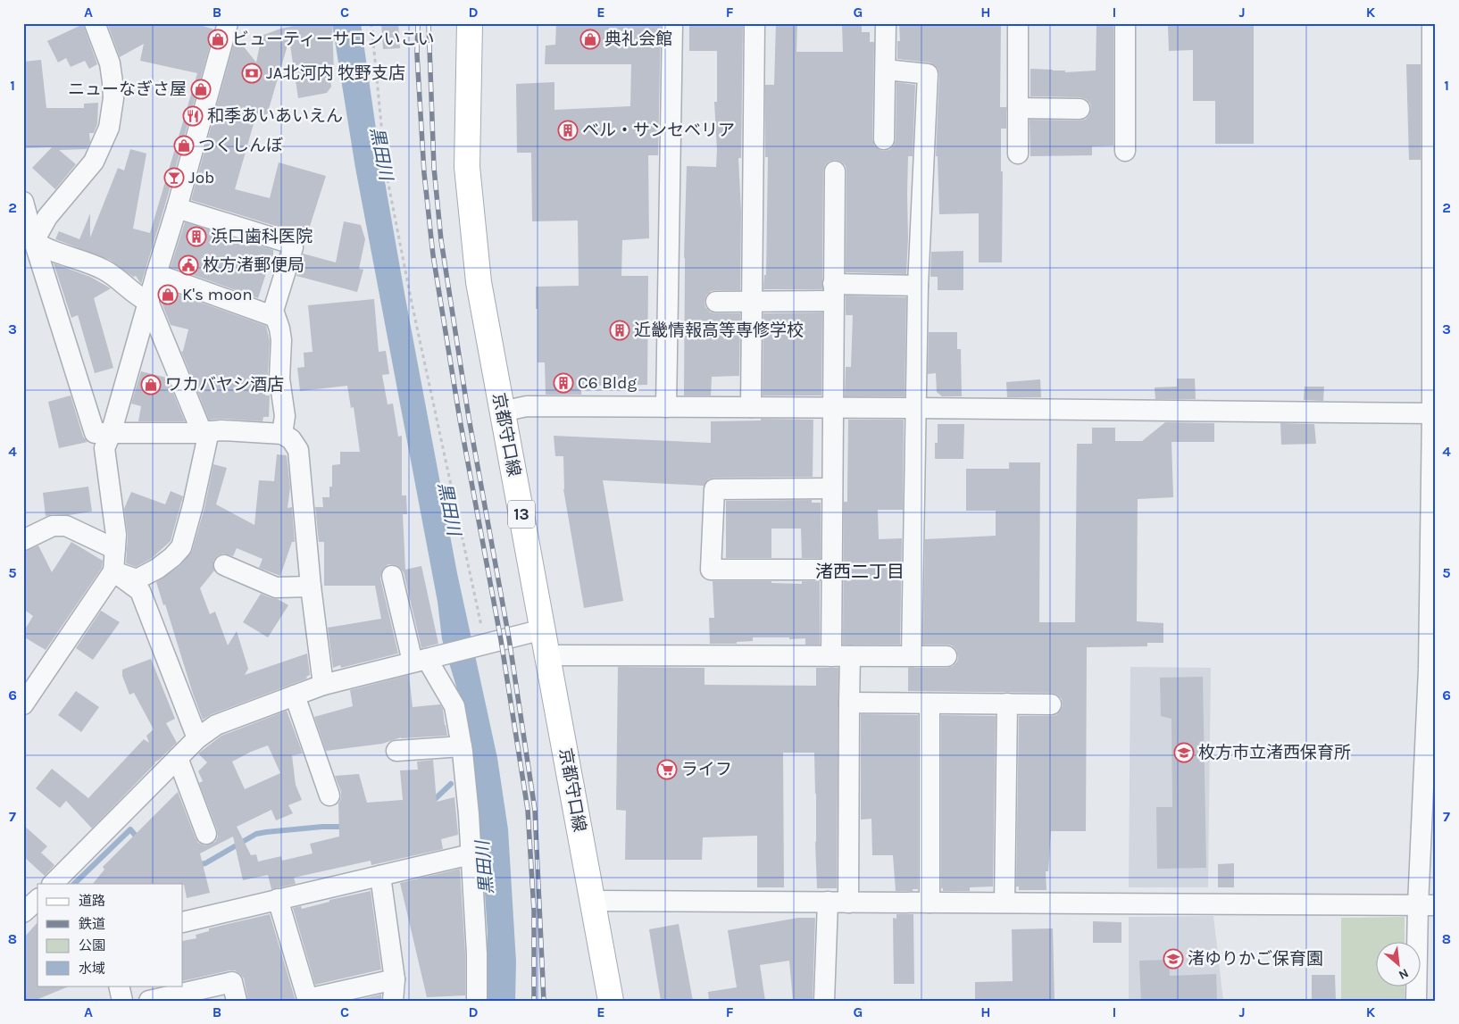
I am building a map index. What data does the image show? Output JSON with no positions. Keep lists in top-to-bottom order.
{
  "streets": {
    "main road": ["京都守口線", "13"]
  },
  "districts": ["渚西二丁目"],
  "water": ["黒田川"],
  "places": {
    "shop": [
      "ビューティーサロンいこい",
      "典礼会館",
      "ニューなぎさ屋",
      "つくしんぼ",
      "K's moon",
      "ワカバヤシ酒店"
    ],
    "bank": ["JA北河内 牧野支店"],
    "restaurant": ["和季あいあいえん"],
    "building": [
      "ベル・サンセベリア",
      "浜口歯科医院",
      "近畿情報高等専修学校",
      "C6 Bldg"
    ],
    "bar": ["Job"],
    "public building": ["枚方渚郵便局"],
    "school or university": ["枚方市立渚西保育所", "渚ゆりかご保育園"],
    "supermarket": ["ライフ"]
  },
  "legend": [
    "道路",
    "鉄道",
    "公園",
    "水域"
  ],
  "north": "bottom right",
  "grid": {
    "columns": [
      "A",
      "B",
      "C",
      "D",
      "E",
      "F",
      "G",
      "H",
      "I",
      "J",
      "K"
    ],
    "rows": [
      "1",
      "2",
      "3",
      "4",
      "5",
      "6",
      "7",
      "8"
    ]
  }
}
